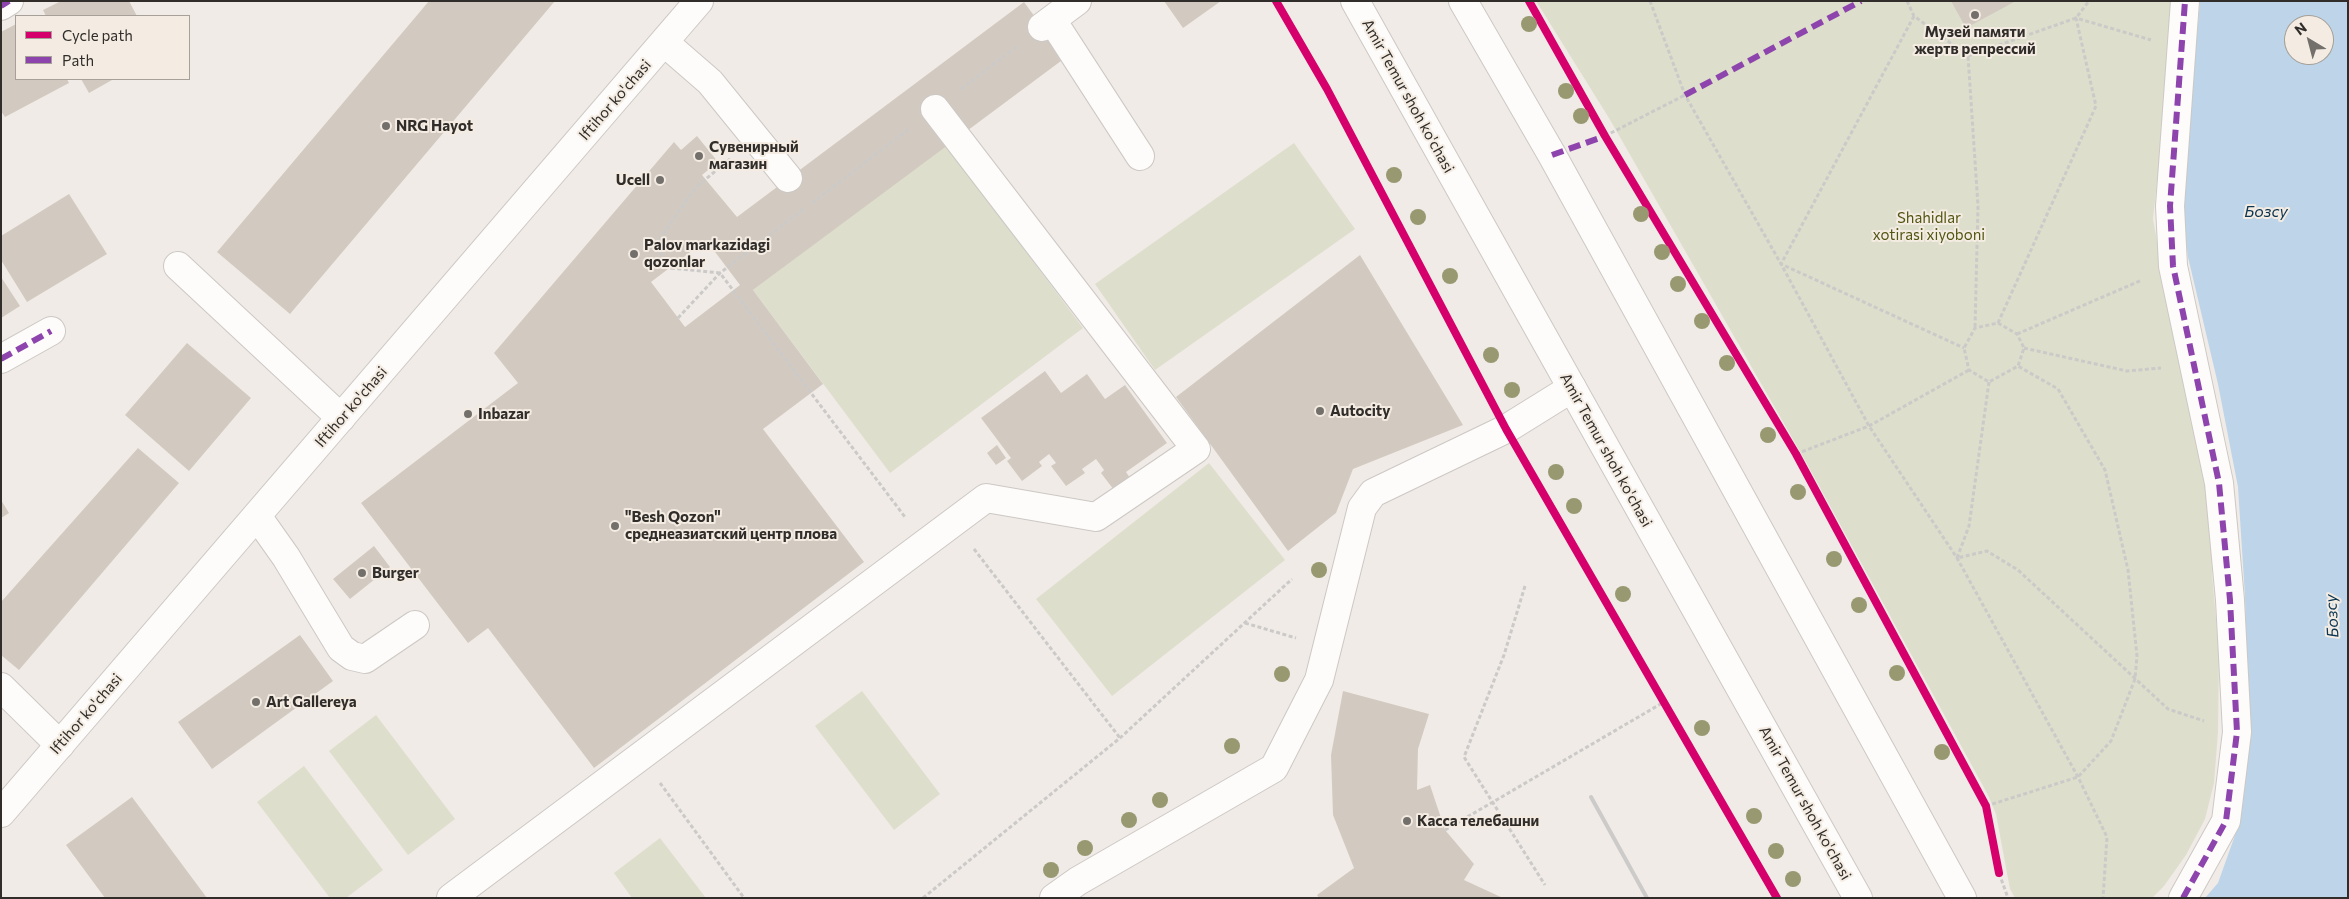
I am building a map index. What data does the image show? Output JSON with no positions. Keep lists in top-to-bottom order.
{
  "streets": {
    "main road": ["Amir Temur shoh ko'chasi", "Iftihor ko'chasi"]
  },
  "water": ["Бозсу"],
  "parks": ["Shahidlar xotirasi xiyoboni"],
  "places": [
    "Музей памяти жертв репрессий",
    "NRG Hayot",
    "Сувенирный магазин",
    "Ucell",
    "Palov markazidagi qozonlar",
    "Autocity",
    "Inbazar",
    "\"Besh Qozon\" среднеазиатский центр плова",
    "Burger",
    "Art Gallereya",
    "Касса телебашни"
  ],
  "legend": ["Cycle path", "Path"],
  "north": "top left"
}
